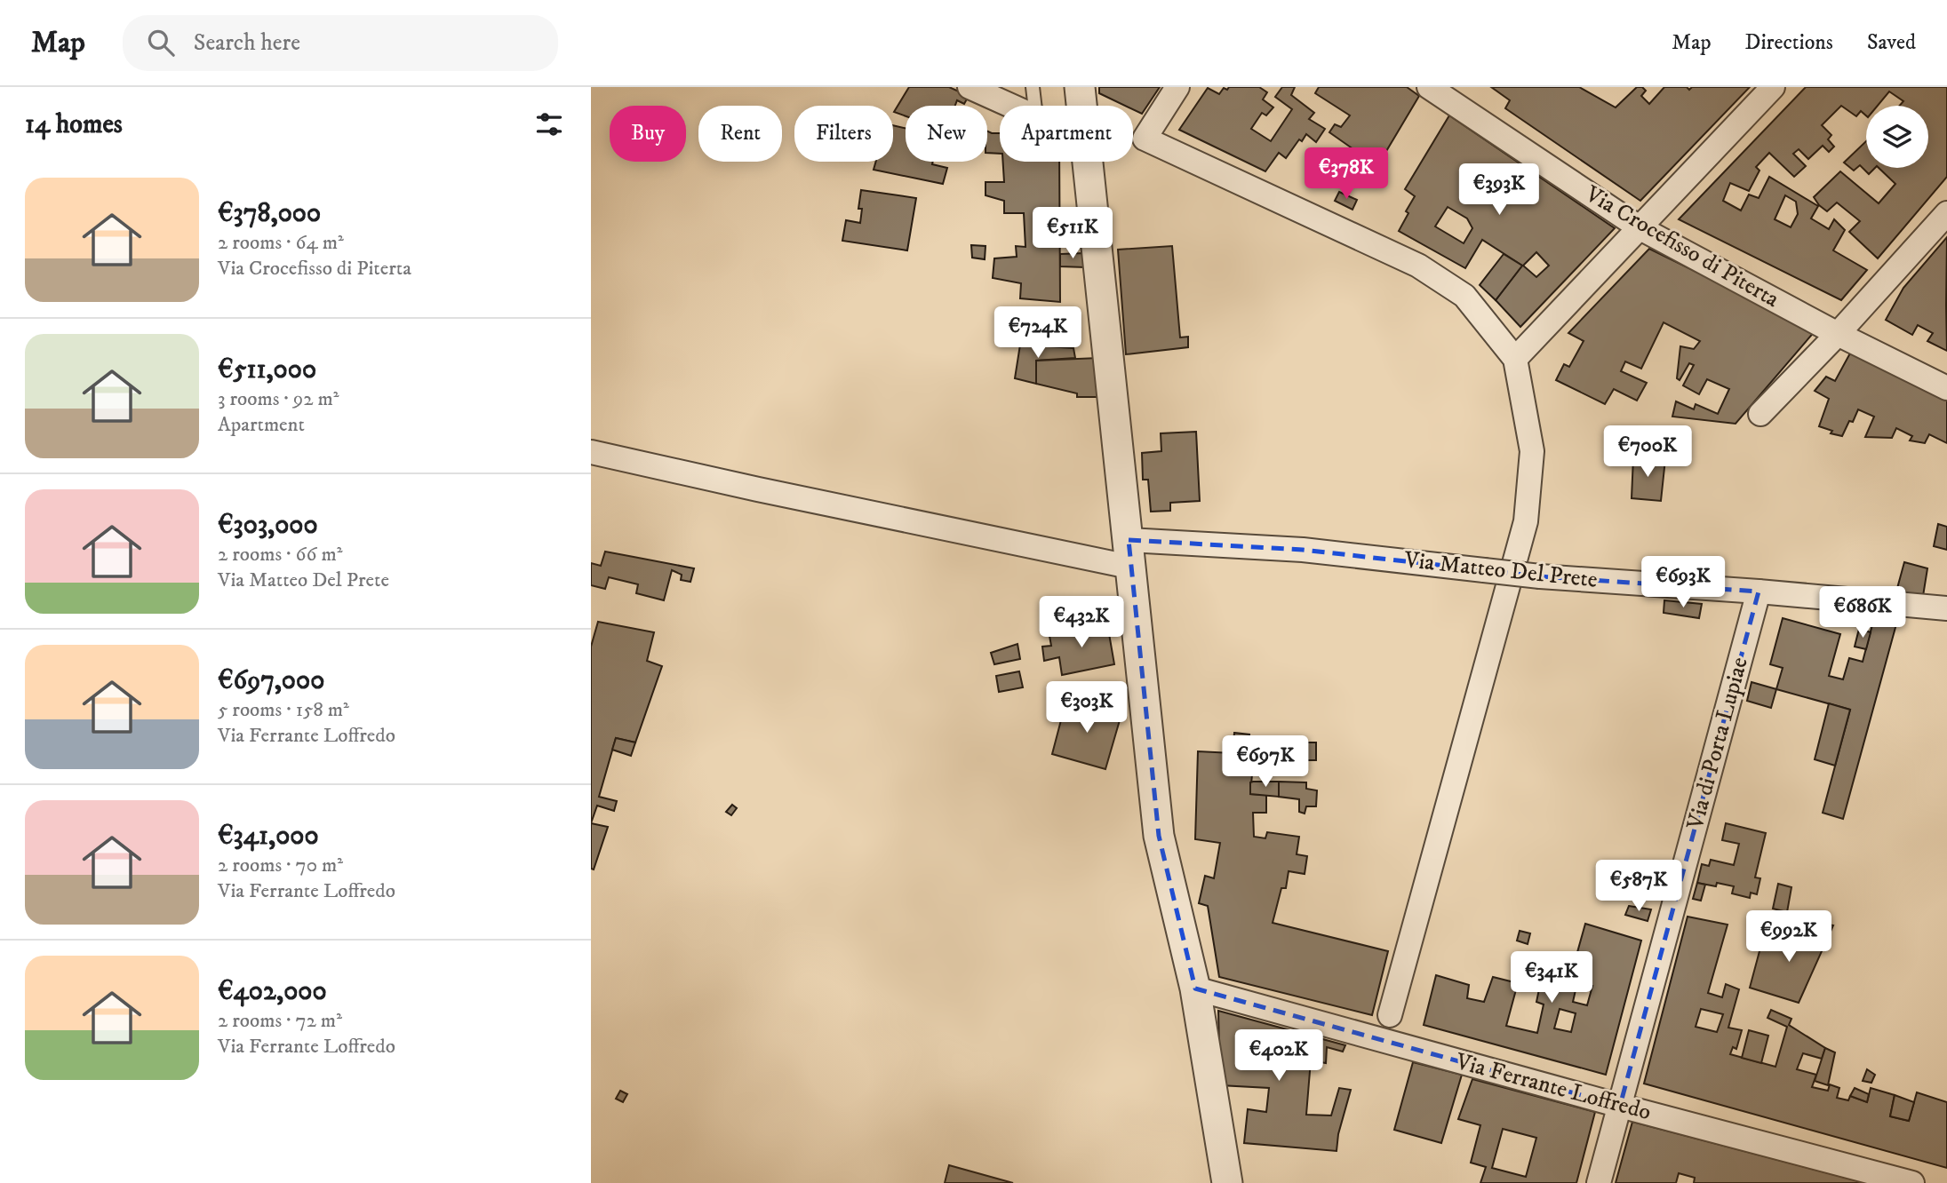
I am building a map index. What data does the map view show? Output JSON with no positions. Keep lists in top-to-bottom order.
{
  "streets": {
    "street": [
      "Via Crocefisso di Piterta",
      "Via Matteo Del Prete",
      "Via di Porta Lupiae",
      "Via Ferrante Loffredo"
    ]
  },
  "crossings": [
    ["Via Matteo Del Prete", "Via di Porta Lupiae"],
    ["Via di Porta Lupiae", "Via Ferrante Loffredo"]
  ],
  "page": {
    "header": "Map",
    "search": "Search here",
    "nav": ["Map", "Directions", "Saved"],
    "heading": "14 homes",
    "chip": [
      "Buy",
      "Rent",
      "Filters",
      "New",
      "Apartment"
    ],
    "price": [
      "€378K",
      "€393K",
      "€511K",
      "€724K",
      "€700K",
      "€693K",
      "€686K",
      "€432K",
      "€303K",
      "€697K",
      "€587K",
      "€992K",
      "€341K",
      "€402K"
    ],
    "list": [
      {
        "name": "€378,000",
        "note": "2 rooms · 64 m² · Via Crocefisso di Piterta"
      },
      {
        "name": "€511,000",
        "note": "3 rooms · 92 m² · Apartment"
      },
      {
        "name": "€303,000",
        "note": "2 rooms · 66 m² · Via Matteo Del Prete"
      },
      {
        "name": "€697,000",
        "note": "5 rooms · 158 m² · Via Ferrante Loffredo"
      },
      {
        "name": "€341,000",
        "note": "2 rooms · 70 m² · Via Ferrante Loffredo"
      },
      {
        "name": "€402,000",
        "note": "2 rooms · 72 m² · Via Ferrante Loffredo"
      }
    ]
  }
}
